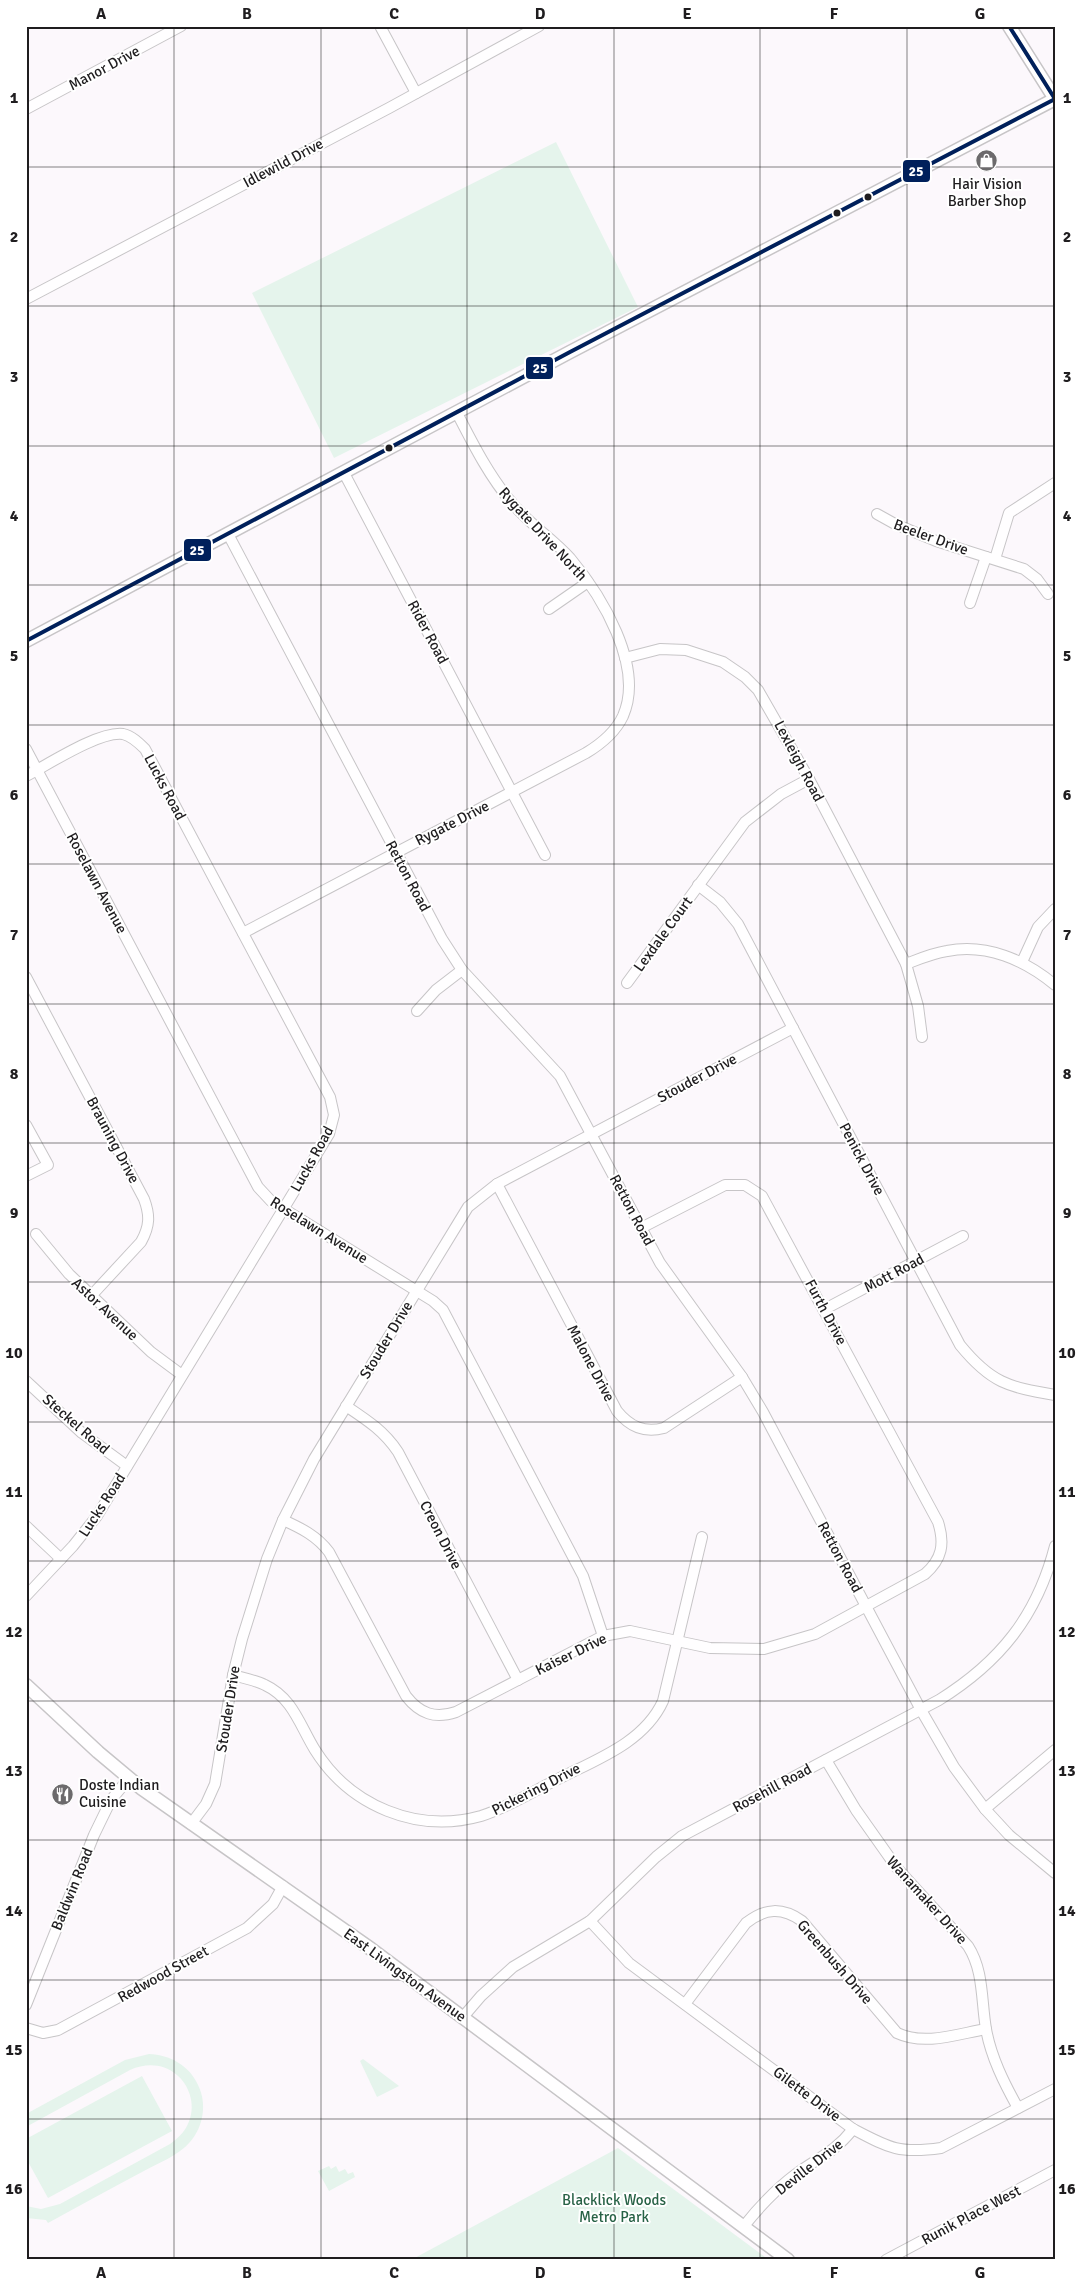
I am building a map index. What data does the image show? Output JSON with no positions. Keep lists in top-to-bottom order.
{
  "streets": {
    "main road": ["East Livingston Avenue"],
    "street": [
      "Manor Drive",
      "Idlewild Drive",
      "Rygate Drive North",
      "Beeler Drive",
      "Rider Road",
      "Lexleigh Road",
      "Lucks Road",
      "Rygate Drive",
      "Retton Road",
      "Roselawn Avenue",
      "Lexdale Court",
      "Stouder Drive",
      "Brauning Drive",
      "Penick Drive",
      "Mott Road",
      "Astor Avenue",
      "Furth Drive",
      "Malone Drive",
      "Steckel Road",
      "Creon Drive",
      "Kaiser Drive",
      "Rosehill Road",
      "Pickering Drive",
      "Baldwin Road",
      "Wanamaker Drive",
      "Greenbush Drive",
      "Redwood Street",
      "Gilette Drive",
      "Deville Drive",
      "Runik Place West"
    ]
  },
  "crossings": [
    ["Rygate Drive North", "Lexleigh Road"],
    ["Rygate Drive North", "Rygate Drive"],
    ["Rider Road", "Rygate Drive"],
    ["Lexleigh Road", "Lexdale Court"],
    ["Lucks Road", "Rygate Drive"],
    ["Lucks Road", "Roselawn Avenue"],
    ["Lucks Road", "Astor Avenue"],
    ["Lucks Road", "Steckel Road"],
    ["Rygate Drive", "Retton Road"],
    ["Retton Road", "Stouder Drive"],
    ["Retton Road", "Furth Drive"],
    ["Retton Road", "Malone Drive"],
    ["Retton Road", "Kaiser Drive"],
    ["Retton Road", "Rosehill Road"],
    ["Roselawn Avenue", "Stouder Drive"],
    ["Roselawn Avenue", "Kaiser Drive"],
    ["Lexdale Court", "Penick Drive"],
    ["Stouder Drive", "Penick Drive"],
    ["Stouder Drive", "Malone Drive"],
    ["Stouder Drive", "Creon Drive"],
    ["Stouder Drive", "Kaiser Drive"],
    ["Stouder Drive", "Pickering Drive"],
    ["Stouder Drive", "East Livingston Avenue"],
    ["Brauning Drive", "Astor Avenue"],
    ["Penick Drive", "Mott Road"],
    ["Mott Road", "Furth Drive"],
    ["Furth Drive", "Kaiser Drive"],
    ["Creon Drive", "Kaiser Drive"],
    ["Kaiser Drive", "Pickering Drive"],
    ["Rosehill Road", "Wanamaker Drive"],
    ["Rosehill Road", "East Livingston Avenue"],
    ["Rosehill Road", "Gilette Drive"],
    ["Baldwin Road", "East Livingston Avenue"],
    ["Wanamaker Drive", "Greenbush Drive"],
    ["Wanamaker Drive", "Gilette Drive"],
    ["Greenbush Drive", "Gilette Drive"],
    ["Redwood Street", "East Livingston Avenue"],
    ["East Livingston Avenue", "Deville Drive"],
    ["Gilette Drive", "Deville Drive"]
  ],
  "parks": ["Blacklick Woods Metro Park"],
  "places": {
    "shop": ["Hair Vision Barber Shop"],
    "restaurant": ["Doste Indian Cuisine"]
  },
  "lines": ["transit line 25"],
  "grid": {
    "columns": [
      "A",
      "B",
      "C",
      "D",
      "E",
      "F",
      "G"
    ],
    "rows": [
      "1",
      "2",
      "3",
      "4",
      "5",
      "6",
      "7",
      "8",
      "9",
      "10",
      "11",
      "12",
      "13",
      "14",
      "15",
      "16"
    ]
  }
}
